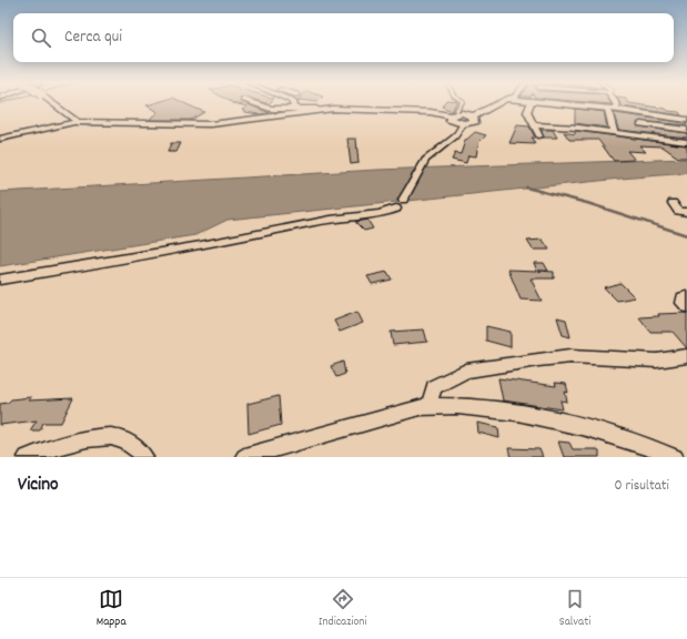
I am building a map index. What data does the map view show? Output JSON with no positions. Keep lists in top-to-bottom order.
{
  "page": {
    "search": "Cerca qui",
    "heading": ["Vicino", "0 risultati"],
    "nav": ["Mappa", "Indicazioni", "Salvati"]
  }
}
